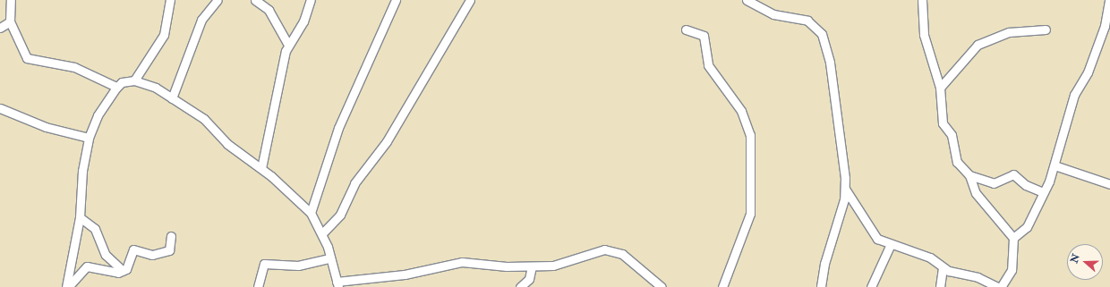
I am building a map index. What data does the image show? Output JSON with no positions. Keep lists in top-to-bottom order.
{
  "north": "left"
}
